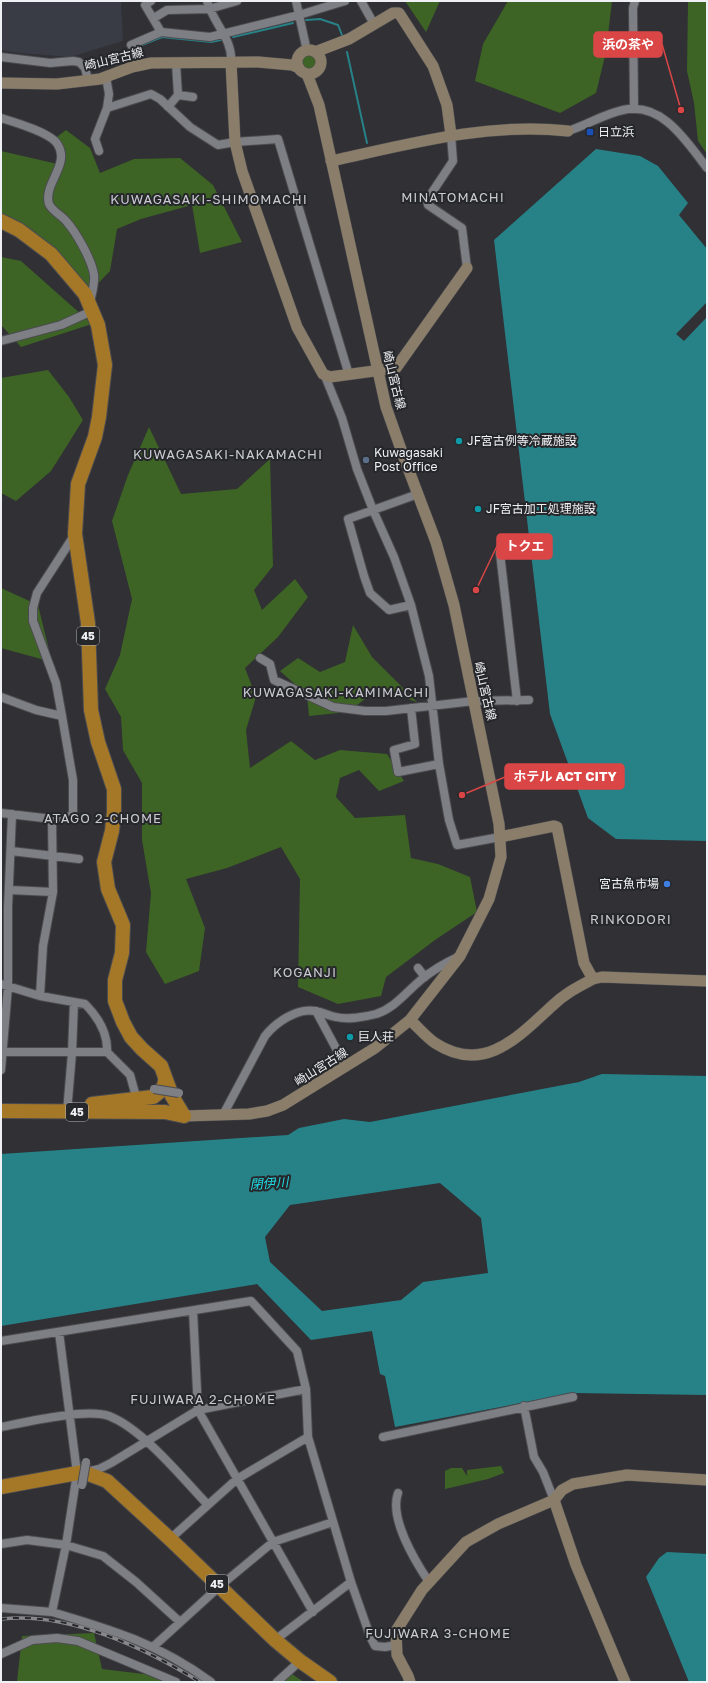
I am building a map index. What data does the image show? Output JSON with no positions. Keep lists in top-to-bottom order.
{
  "streets": {
    "highway": ["45"],
    "street": ["崎山宮古線"]
  },
  "crossings": [
    ["崎山宮古線", "45"]
  ],
  "districts": [
    "MINATOMACHI",
    "KUWAGASAKI-SHIMOMACHI",
    "KUWAGASAKI-NAKAMACHI",
    "KUWAGASAKI-KAMIMACHI",
    "ATAGO 2-CHOME",
    "RINKODORI",
    "KOGANJI",
    "FUJIWARA 2-CHOME",
    "FUJIWARA 3-CHOME"
  ],
  "water": ["閉伊川"],
  "places": {
    "other": [
      "浜の茶や",
      "JF宮古例等冷蔵施設",
      "Kuwagasaki Post Office",
      "JF宮古加工処理施設",
      "トクエ",
      "ホテル ACT CITY",
      "宮古魚市場",
      "巨人荘"
    ],
    "transit": ["日立浜"]
  }
}
